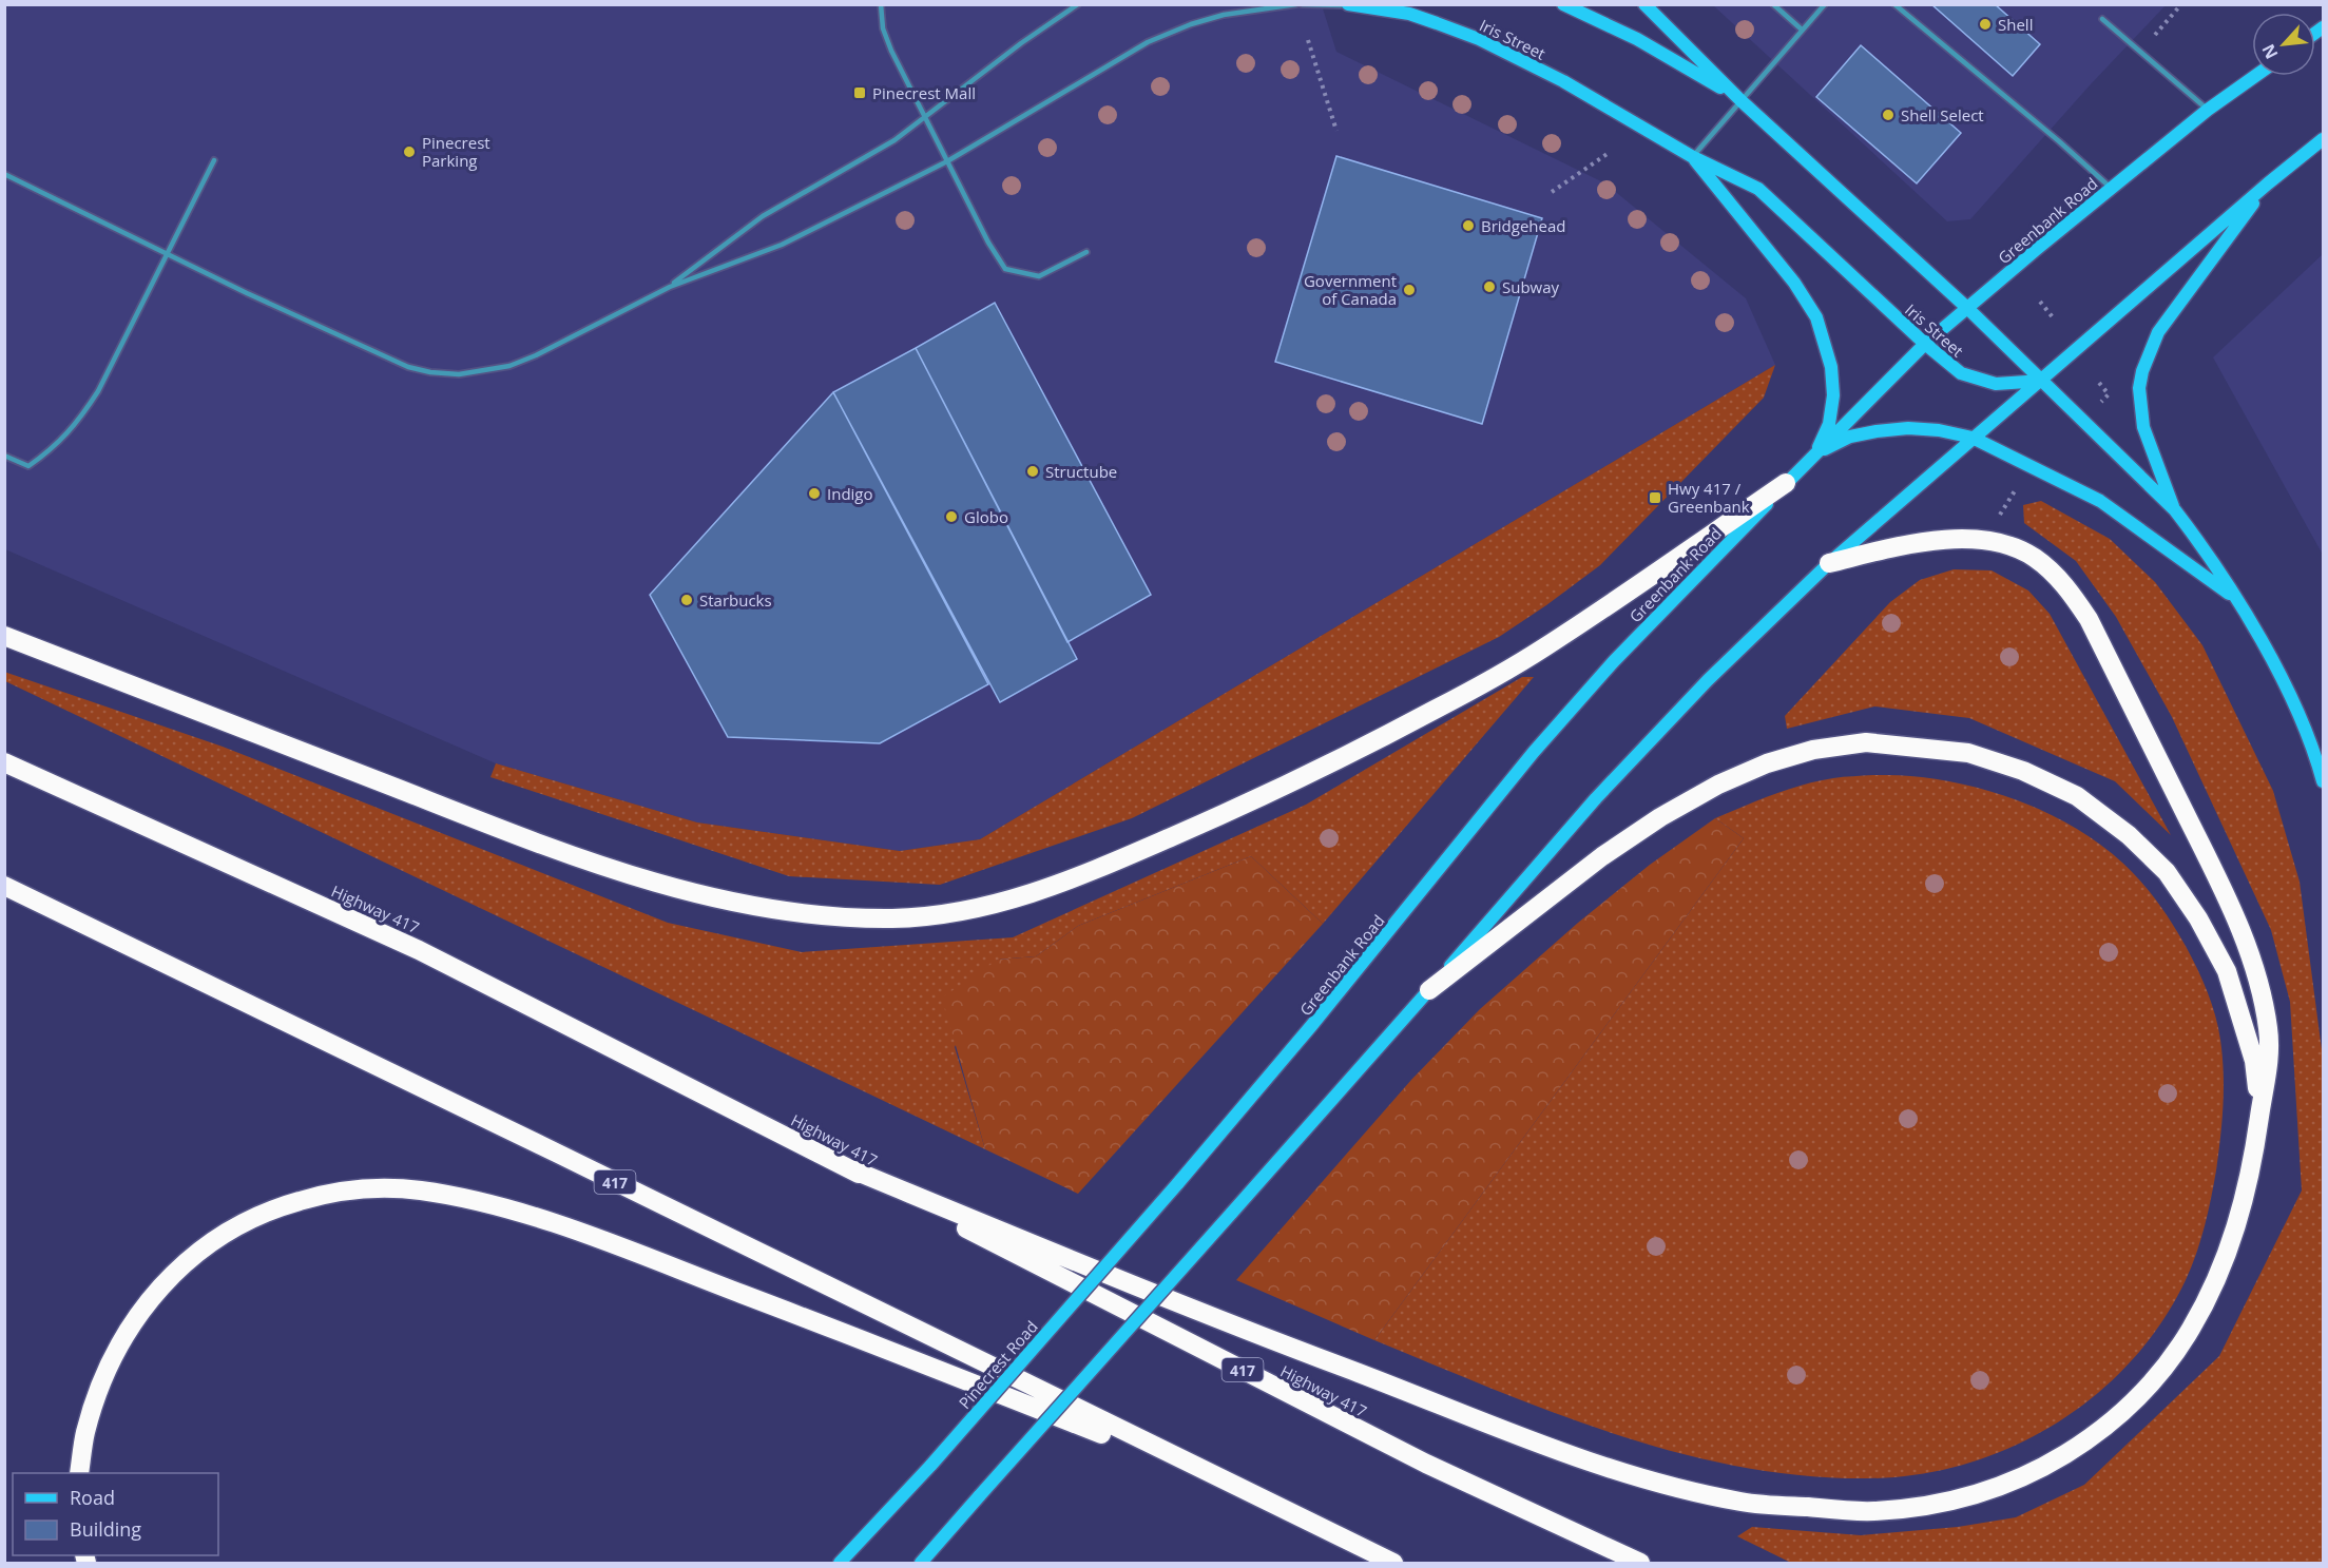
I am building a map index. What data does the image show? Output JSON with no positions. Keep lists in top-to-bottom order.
{
  "streets": {
    "highway": ["Highway 417", "417"],
    "main road": ["Iris Street", "Greenbank Road", "Pinecrest Road"]
  },
  "crossings": [
    ["Iris Street", "Greenbank Road"],
    ["Greenbank Road", "Pinecrest Road"]
  ],
  "places": {
    "other": [
      "Shell",
      "Shell Select",
      "Pinecrest Parking",
      "Bridgehead",
      "Subway",
      "Government of Canada",
      "Structube",
      "Indigo",
      "Globo",
      "Starbucks"
    ],
    "transit": ["Pinecrest Mall", "Hwy 417 / Greenbank"]
  },
  "legend": ["Road", "Building"],
  "north": "bottom left"
}
